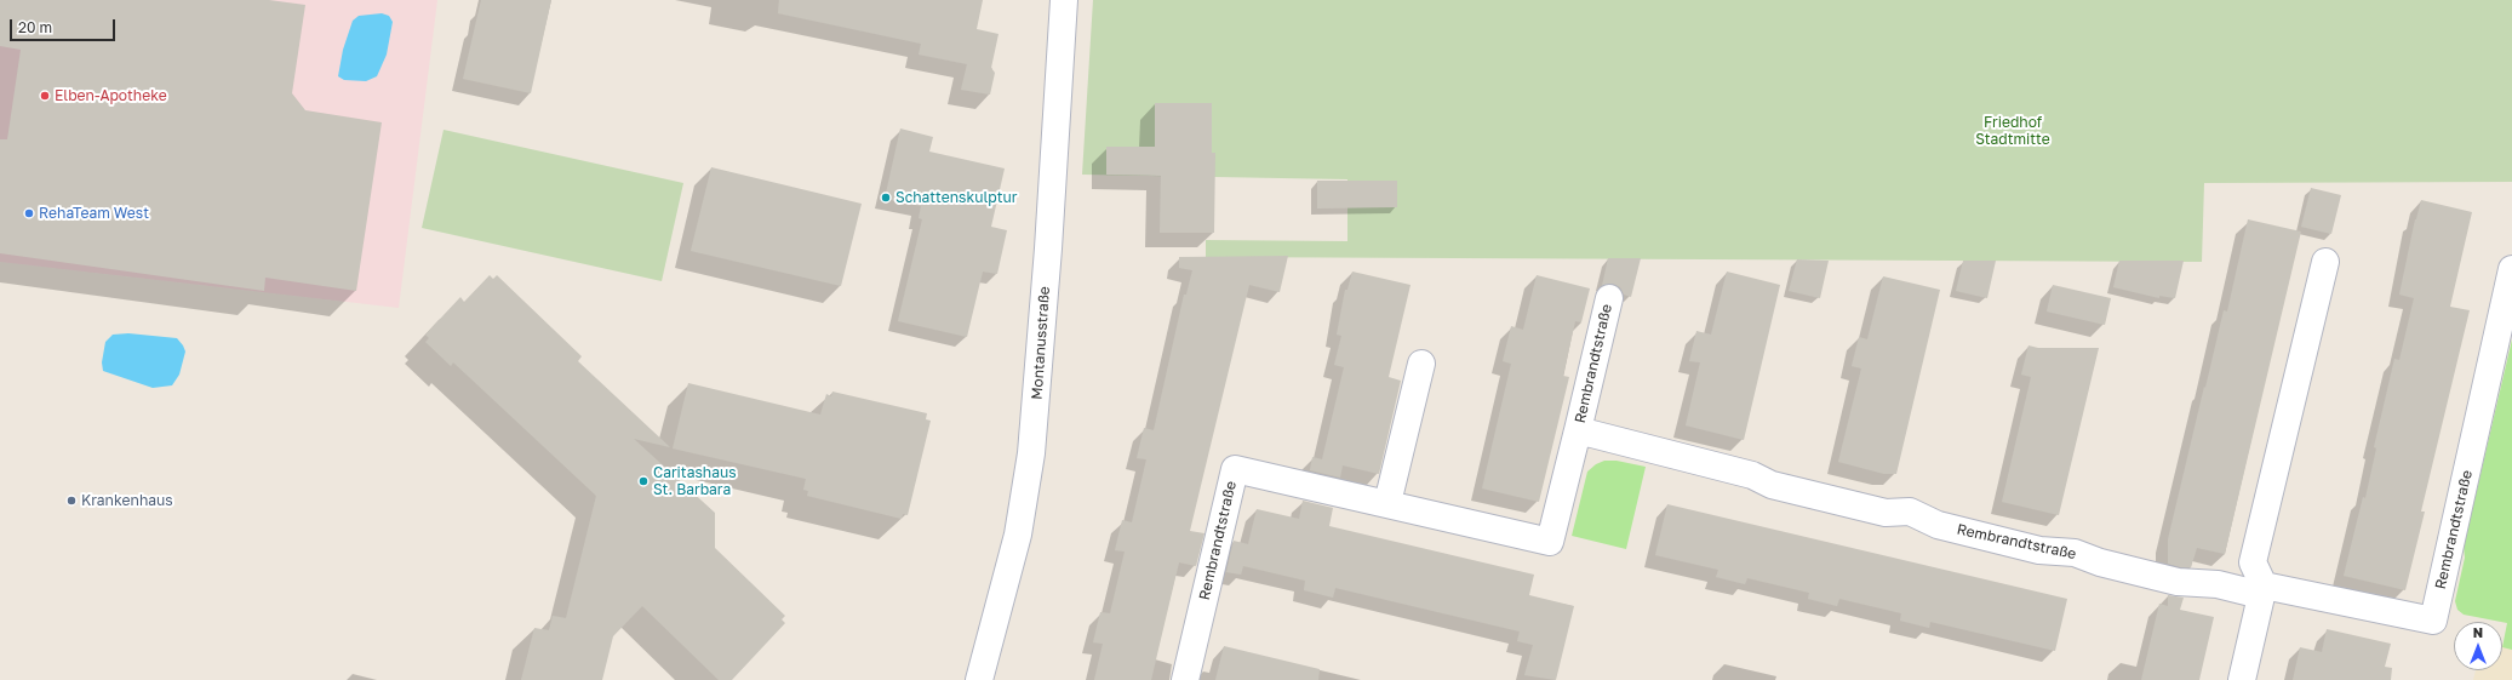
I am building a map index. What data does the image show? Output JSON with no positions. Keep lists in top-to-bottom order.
{
  "streets": {
    "street": ["Montanusstraße", "Rembrandtstraße"]
  },
  "parks": ["Friedhof Stadtmitte"],
  "places": [
    "Elben-Apotheke",
    "Schattenskulptur",
    "RehaTeam West",
    "Caritashaus St. Barbara",
    "Krankenhaus"
  ],
  "scale_bar": "20 m",
  "north": "top"
}
